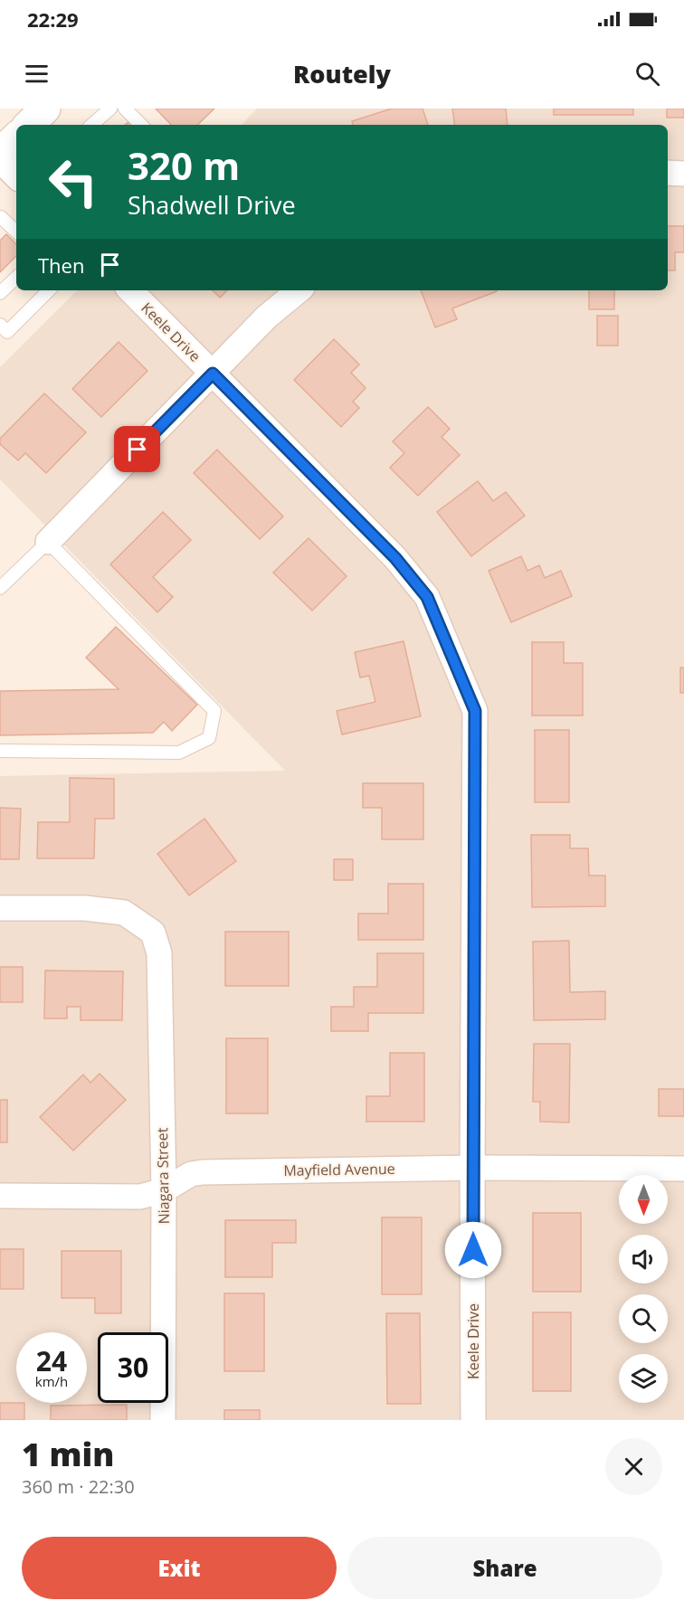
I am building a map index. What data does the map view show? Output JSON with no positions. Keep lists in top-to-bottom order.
{
  "streets": {
    "street": ["Keele Drive", "Mayfield Avenue", "Niagara Street"]
  },
  "crossings": [
    ["Keele Drive", "Mayfield Avenue"],
    ["Mayfield Avenue", "Niagara Street"]
  ],
  "north": "bottom",
  "page": {
    "status": "22:29",
    "header": "Routely",
    "turn": ["320 m", "Shadwell Drive"],
    "then": "Then",
    "speed": "24 km/h",
    "limit": "30",
    "heading": ["1 min", "360 m · 22:30"],
    "buttons": ["Exit", "Share"]
  }
}
